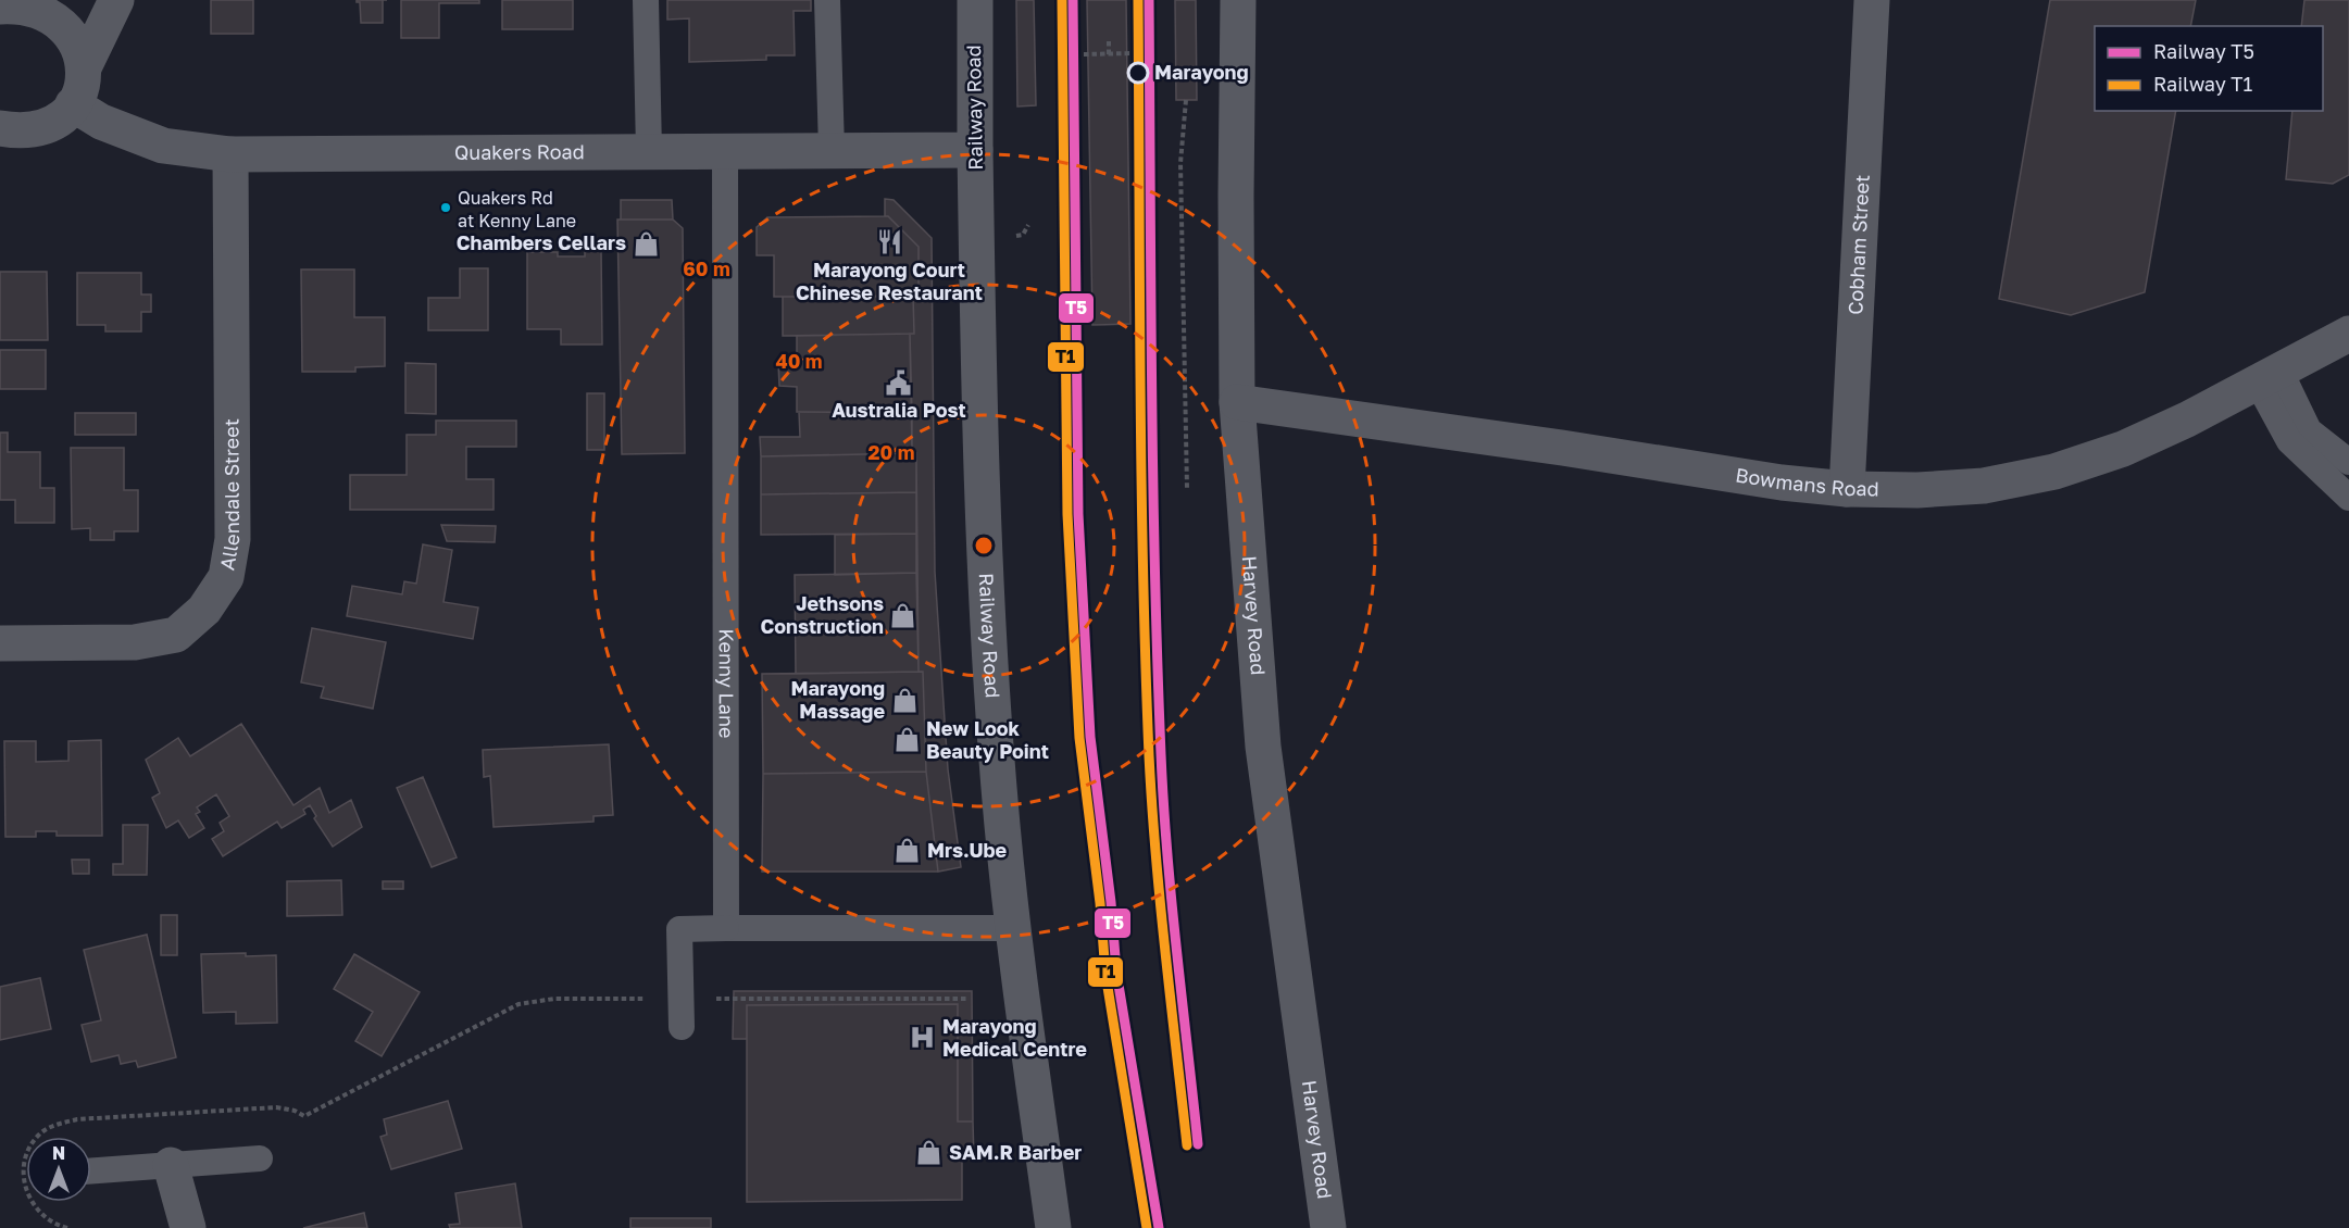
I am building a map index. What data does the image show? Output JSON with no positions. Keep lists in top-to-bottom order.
{
  "streets": {
    "street": [
      "Railway Road",
      "Quakers Road",
      "Cobham Street",
      "Bowmans Road",
      "Allendale Street",
      "Harvey Road"
    ],
    "lane": ["Kenny Lane"]
  },
  "crossings": [
    ["Railway Road", "Quakers Road"],
    ["Quakers Road", "Allendale Street"],
    ["Quakers Road", "Kenny Lane"],
    ["Cobham Street", "Bowmans Road"],
    ["Bowmans Road", "Harvey Road"]
  ],
  "places": {
    "other": ["Marayong", "Quakers Rd at Kenny Lane"],
    "restaurant": ["Marayong Court Chinese Restaurant"],
    "shop": [
      "Chambers Cellars",
      "Jethsons Construction",
      "Marayong Massage",
      "New Look Beauty Point",
      "Mrs.Ube",
      "SAM.R Barber"
    ],
    "public building": ["Australia Post"],
    "hospital": ["Marayong Medical Centre"]
  },
  "lines": ["rail line T5", "rail line T1"],
  "legend": ["Railway T5", "Railway T1"],
  "north": "top",
  "rings": ["60 m", "40 m", "20 m"]
}
